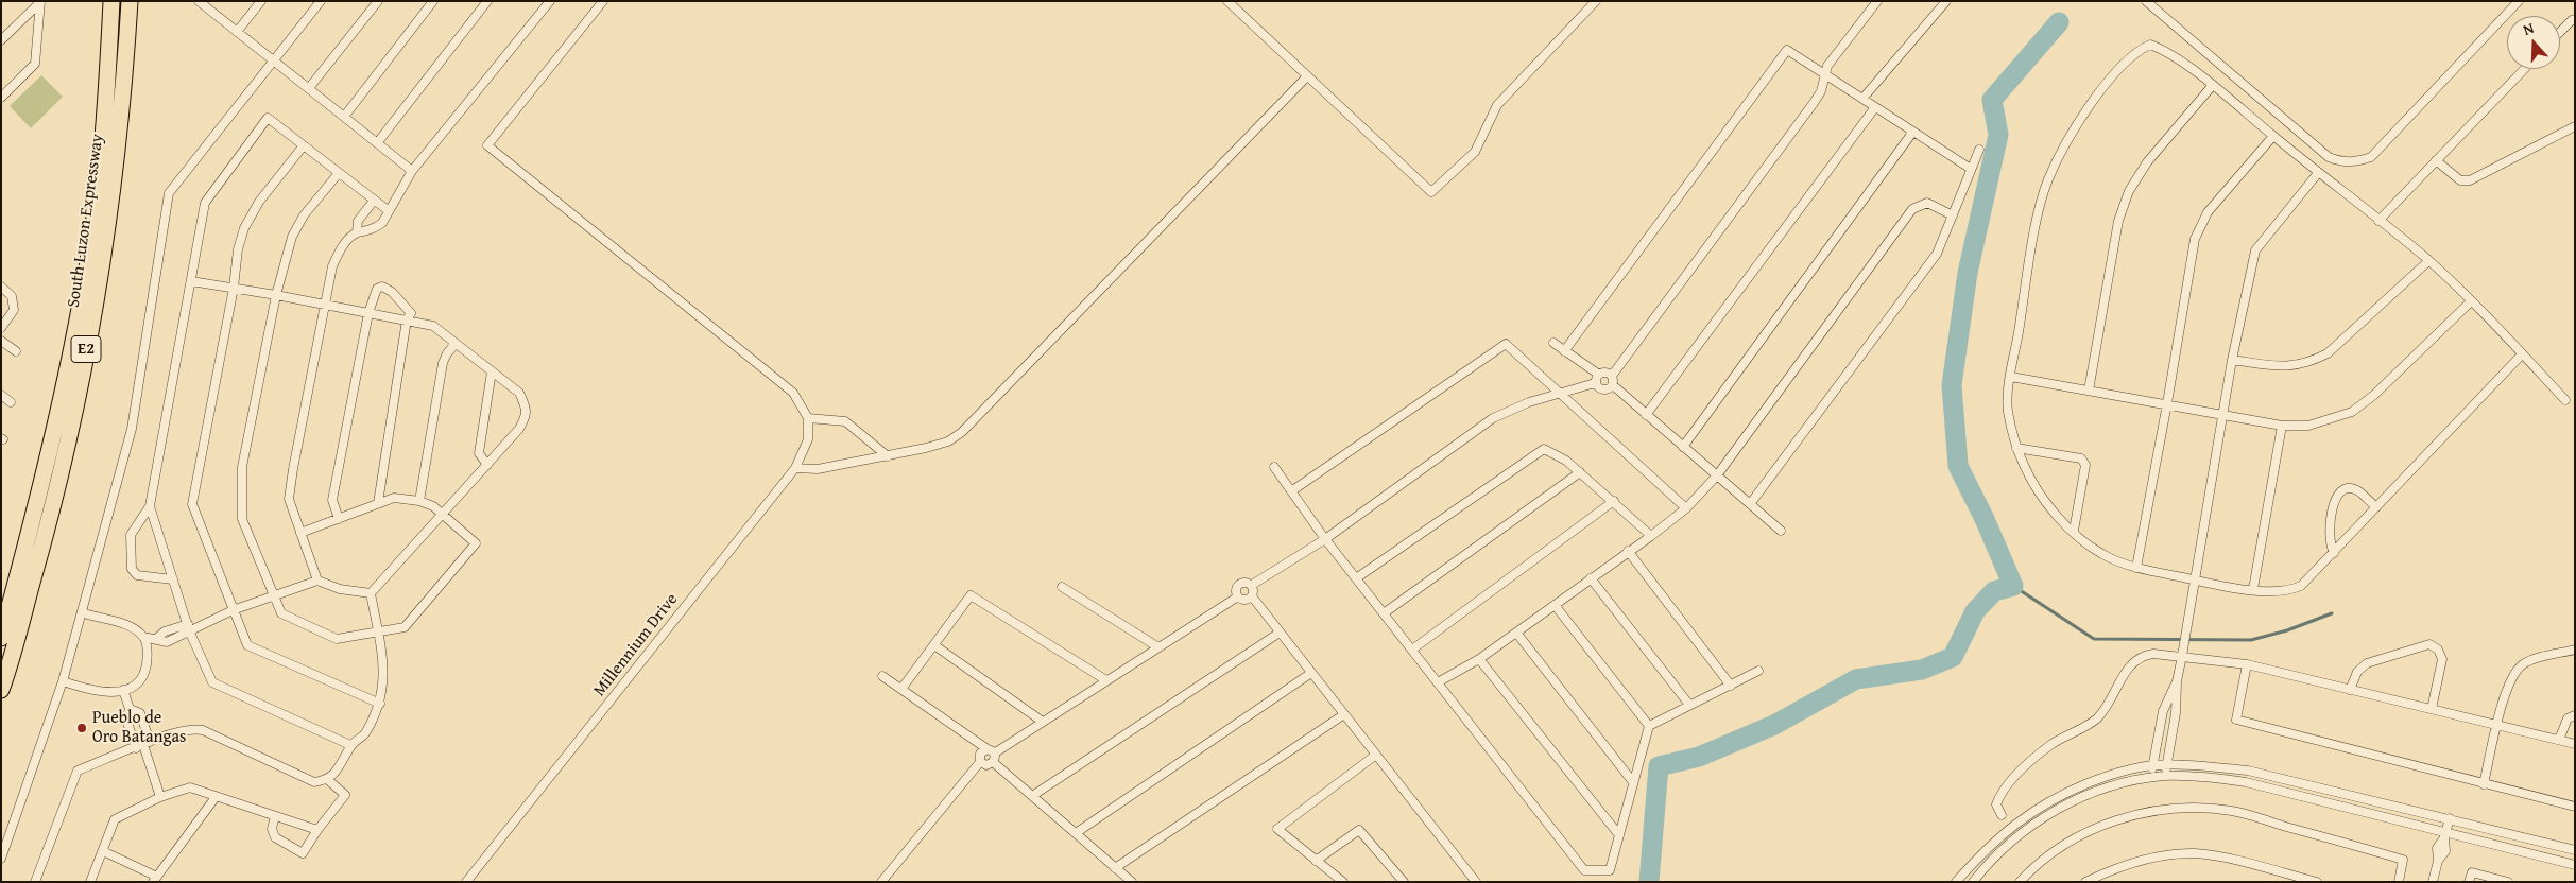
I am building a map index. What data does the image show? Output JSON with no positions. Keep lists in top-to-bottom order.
{
  "streets": {
    "highway": ["South Luzon Expressway", "E2"],
    "street": ["Millennium Drive"]
  },
  "places": ["Pueblo de Oro Batangas"],
  "north": "top"
}
